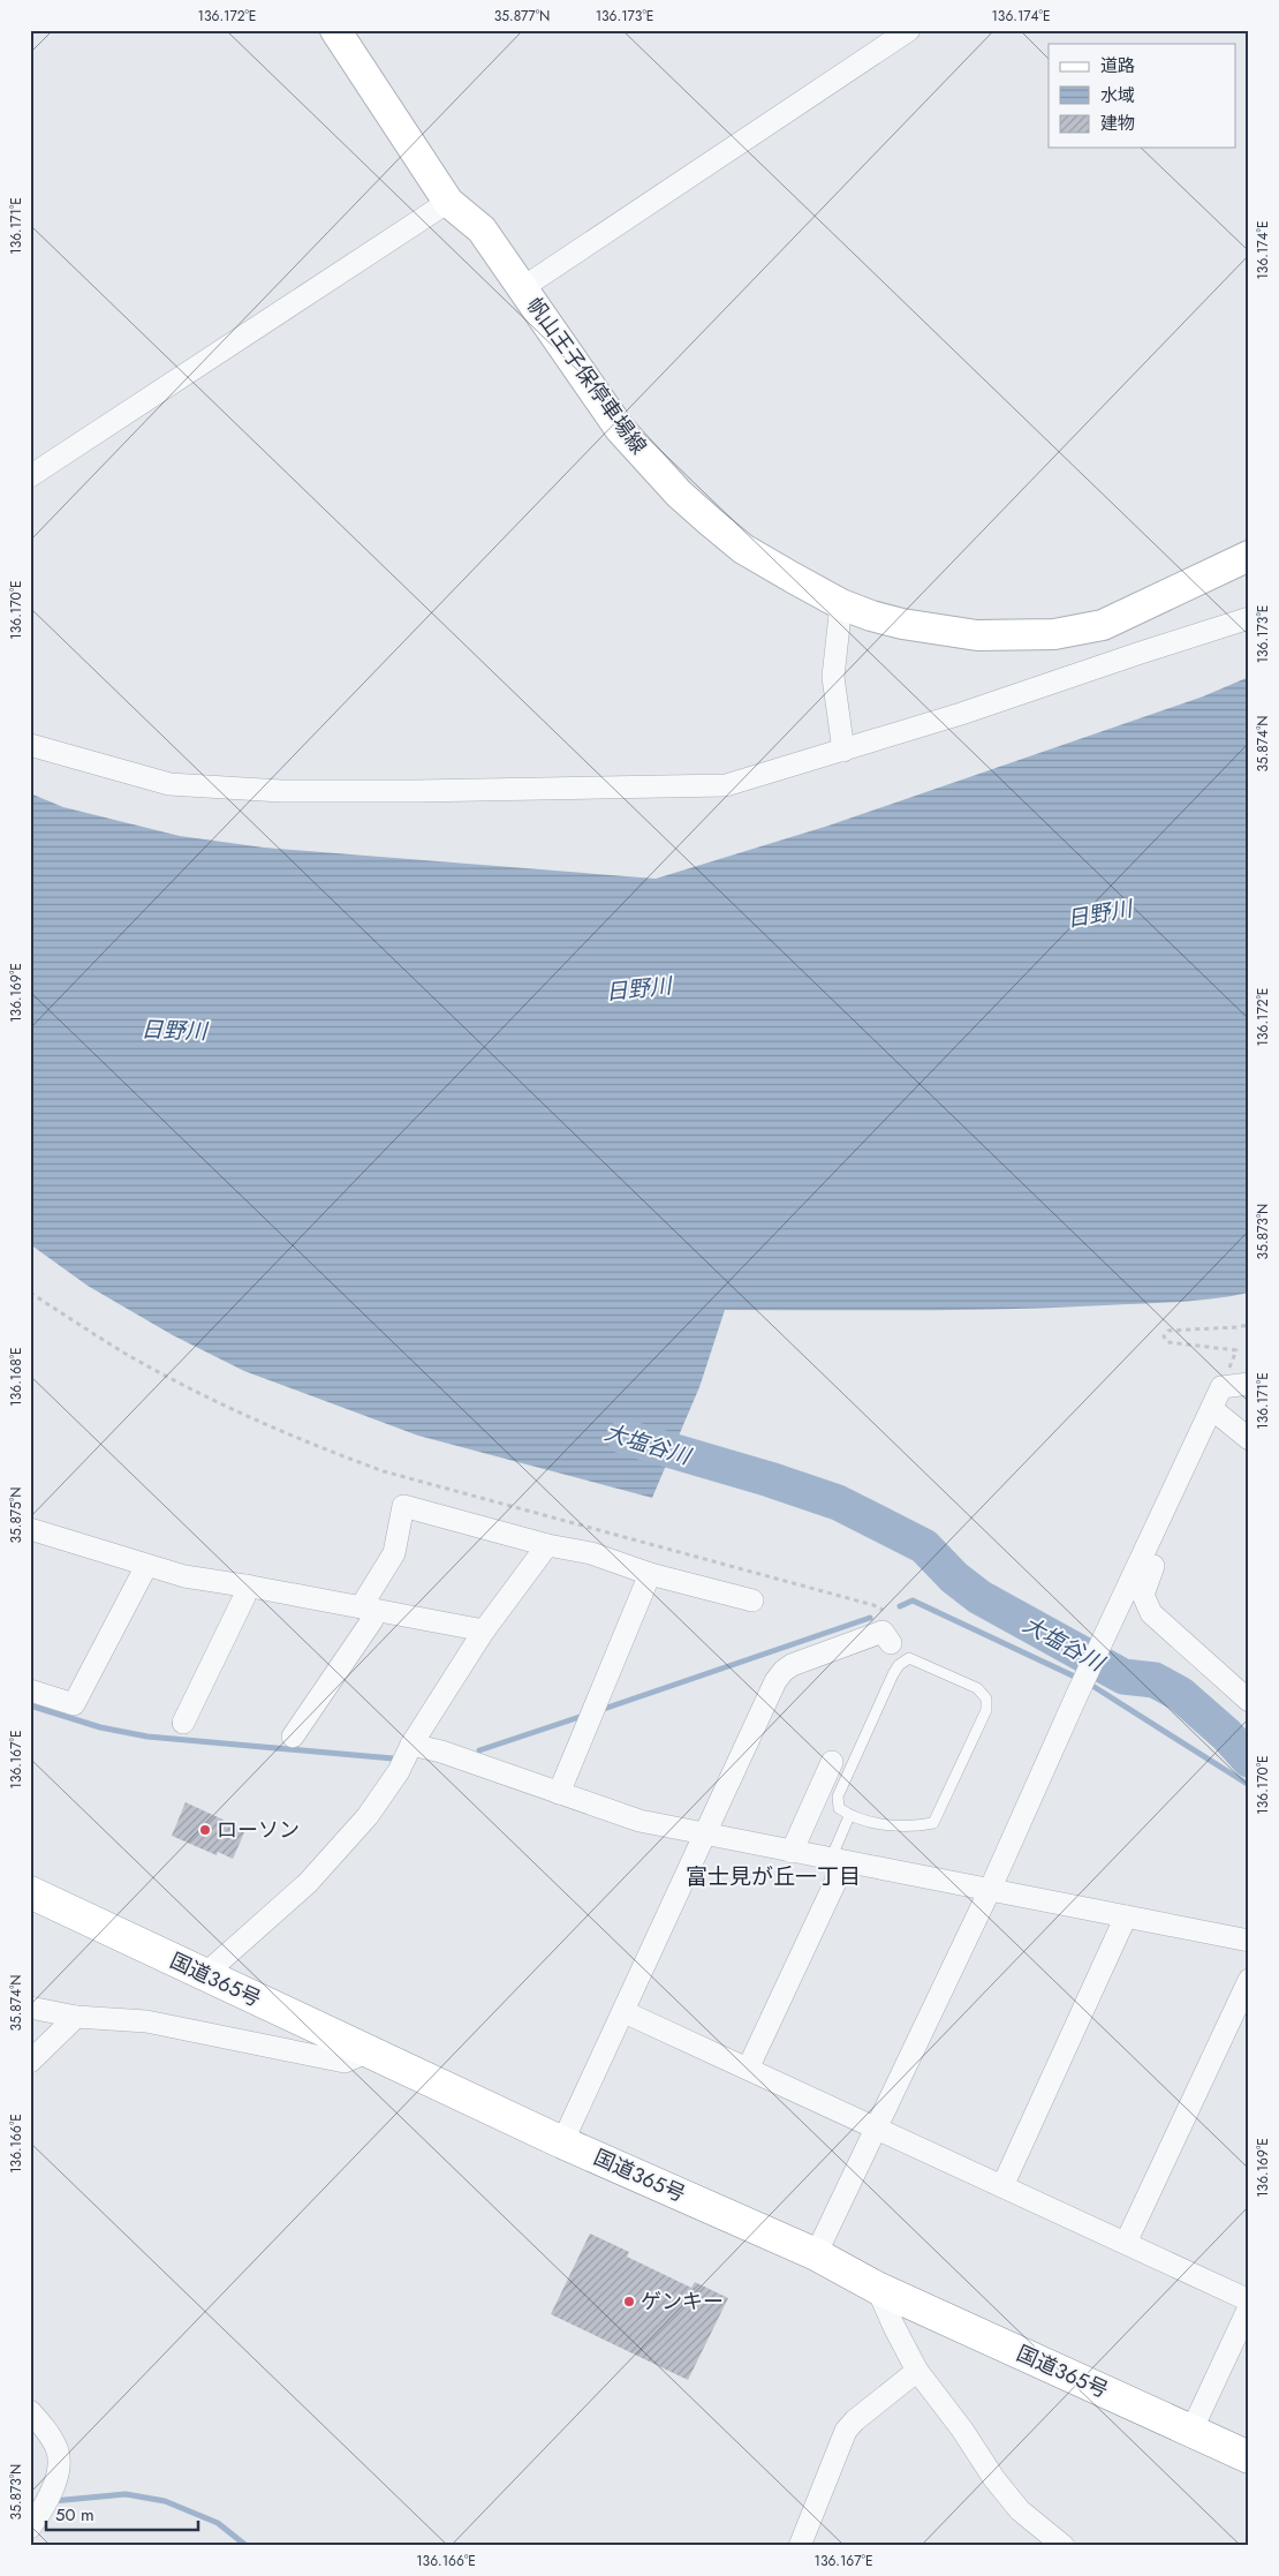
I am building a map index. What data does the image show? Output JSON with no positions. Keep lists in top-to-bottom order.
{
  "streets": {
    "highway": ["国道365号"],
    "main road": ["帆山王子保停車場線"]
  },
  "districts": ["富士見が丘一丁目"],
  "water": ["日野川", "大塩谷川"],
  "places": ["ローソン", "ゲンキー"],
  "legend": ["道路", "水域", "建物"],
  "scale_bar": "50 m",
  "coordinates": [
    "136.172°E",
    "35.877°N",
    "136.173°E",
    "136.174°E",
    "136.171°E",
    "136.170°E",
    "35.874°N",
    "136.169°E",
    "35.873°N",
    "136.168°E",
    "35.875°N",
    "136.167°E",
    "136.166°E"
  ]
}
